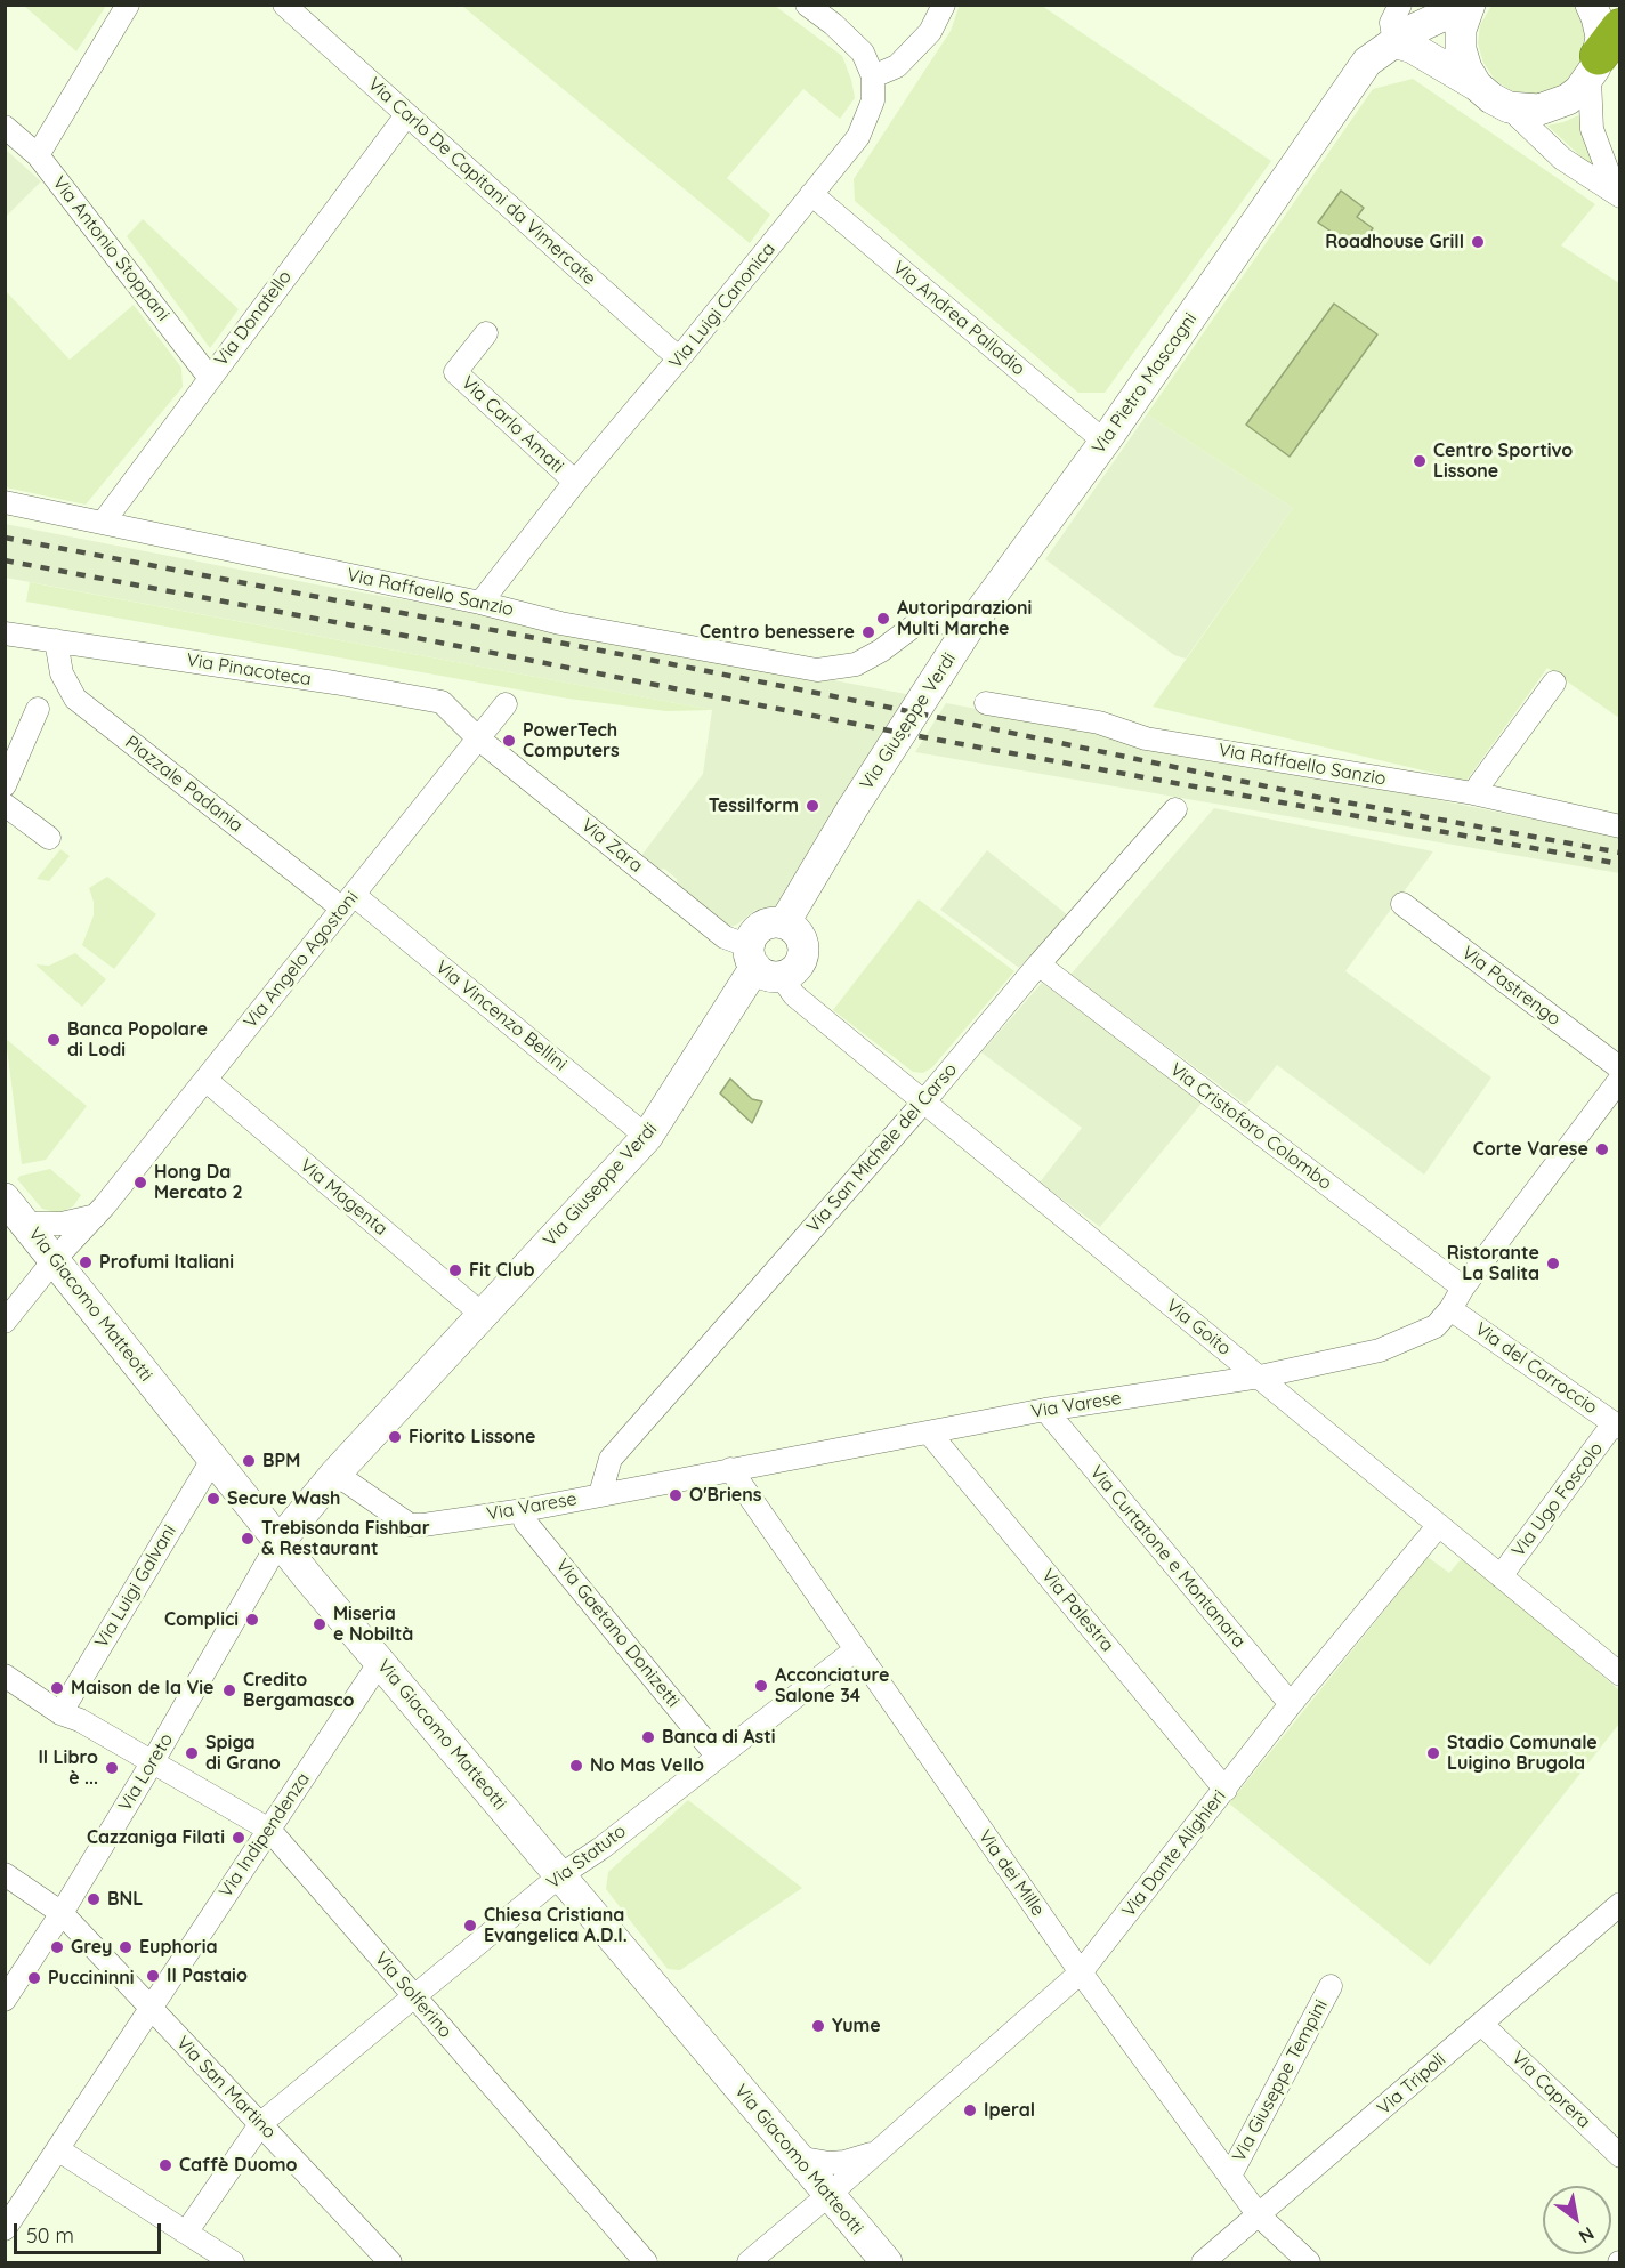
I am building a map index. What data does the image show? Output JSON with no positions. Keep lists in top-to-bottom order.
{
  "streets": {
    "street": [
      "Via Carlo De Capitani da Vimercate",
      "Via Antonio Stoppani",
      "Via Luigi Canonica",
      "Via Donatello",
      "Via Andrea Palladio",
      "Via Pietro Mascagni",
      "Via Carlo Amati",
      "Via Raffaello Sanzio",
      "Via Pinacoteca",
      "Via Giuseppe Verdi",
      "Piazzale Padania",
      "Via Zara",
      "Via Angelo Agostoni",
      "Via Pastrengo",
      "Via Vincenzo Bellini",
      "Via Cristoforo Colombo",
      "Via San Michele del Carso",
      "Via Magenta",
      "Via Giacomo Matteotti",
      "Via Goito",
      "Via del Carroccio",
      "Via Varese",
      "Via Ugo Foscolo",
      "Via Curtatone e Montanara",
      "Via Luigi Galvani",
      "Via Palestra",
      "Via Gaetano Donizetti",
      "Via Loreto",
      "Via Indipendenza",
      "Via Dante Alighieri",
      "Via Statuto",
      "Via dei Mille",
      "Via Solferino",
      "Via Giuseppe Tempini",
      "Via Tripoli",
      "Via San Martino",
      "Via Caprera"
    ]
  },
  "crossings": [
    ["Via Carlo De Capitani da Vimercate", "Via Luigi Canonica"],
    ["Via Carlo De Capitani da Vimercate", "Via Donatello"],
    ["Via Antonio Stoppani", "Via Donatello"],
    ["Via Luigi Canonica", "Via Andrea Palladio"],
    ["Via Luigi Canonica", "Via Carlo Amati"],
    ["Via Luigi Canonica", "Via Raffaello Sanzio"],
    ["Via Donatello", "Via Raffaello Sanzio"],
    ["Via Andrea Palladio", "Via Pietro Mascagni"],
    ["Via Pietro Mascagni", "Via Raffaello Sanzio"],
    ["Via Pietro Mascagni", "Via Giuseppe Verdi"],
    ["Via Raffaello Sanzio", "Via Giuseppe Verdi"],
    ["Via Pinacoteca", "Piazzale Padania"],
    ["Via Pinacoteca", "Via Zara"],
    ["Via Pinacoteca", "Via Angelo Agostoni"],
    ["Via Giuseppe Verdi", "Via Zara"],
    ["Via Giuseppe Verdi", "Via Vincenzo Bellini"],
    ["Via Giuseppe Verdi", "Via Magenta"],
    ["Via Giuseppe Verdi", "Via Giacomo Matteotti"],
    ["Via Giuseppe Verdi", "Via Goito"],
    ["Via Giuseppe Verdi", "Via Varese"],
    ["Via Giuseppe Verdi", "Via Loreto"],
    ["Piazzale Padania", "Via Angelo Agostoni"],
    ["Piazzale Padania", "Via Vincenzo Bellini"],
    ["Via Zara", "Via Angelo Agostoni"],
    ["Via Zara", "Via Goito"],
    ["Via Angelo Agostoni", "Via Vincenzo Bellini"],
    ["Via Angelo Agostoni", "Via Magenta"],
    ["Via Angelo Agostoni", "Via Giacomo Matteotti"],
    ["Via Cristoforo Colombo", "Via San Michele del Carso"],
    ["Via Cristoforo Colombo", "Via Varese"],
    ["Via San Michele del Carso", "Via Goito"],
    ["Via San Michele del Carso", "Via Varese"],
    ["Via Giacomo Matteotti", "Via Luigi Galvani"],
    ["Via Giacomo Matteotti", "Via Loreto"],
    ["Via Giacomo Matteotti", "Via Indipendenza"],
    ["Via Giacomo Matteotti", "Via Dante Alighieri"],
    ["Via Giacomo Matteotti", "Via Statuto"],
    ["Via Goito", "Via Varese"],
    ["Via Goito", "Via Ugo Foscolo"],
    ["Via Goito", "Via Dante Alighieri"],
    ["Via del Carroccio", "Via Varese"],
    ["Via del Carroccio", "Via Ugo Foscolo"],
    ["Via Varese", "Via Curtatone e Montanara"],
    ["Via Varese", "Via Palestra"],
    ["Via Varese", "Via Gaetano Donizetti"],
    ["Via Varese", "Via dei Mille"],
    ["Via Curtatone e Montanara", "Via Dante Alighieri"],
    ["Via Luigi Galvani", "Via Solferino"],
    ["Via Palestra", "Via Dante Alighieri"],
    ["Via Gaetano Donizetti", "Via Statuto"],
    ["Via Loreto", "Via Solferino"],
    ["Via Loreto", "Via San Martino"],
    ["Via Indipendenza", "Via Solferino"],
    ["Via Indipendenza", "Via San Martino"],
    ["Via Dante Alighieri", "Via dei Mille"],
    ["Via Statuto", "Via dei Mille"],
    ["Via Statuto", "Via Solferino"],
    ["Via Statuto", "Via San Martino"],
    ["Via dei Mille", "Via Giuseppe Tempini"],
    ["Via dei Mille", "Via Tripoli"],
    ["Via Tripoli", "Via Caprera"]
  ],
  "places": [
    "Roadhouse Grill",
    "Centro Sportivo Lissone",
    "Autoriparazioni Multi Marche",
    "Centro benessere",
    "PowerTech Computers",
    "Tessilform",
    "Banca Popolare di Lodi",
    "Corte Varese",
    "Hong Da Mercato 2",
    "Profumi Italiani",
    "Ristorante La Salita",
    "Fit Club",
    "Fiorito Lissone",
    "BPM",
    "O'Briens",
    "Secure Wash",
    "Trebisonda Fishbar & Restaurant",
    "Complici",
    "Miseria e Nobiltà",
    "Acconciature Salone 34",
    "Maison de la Vie",
    "Credito Bergamasco",
    "Banca di Asti",
    "Spiga di Grano",
    "Stadio Comunale Luigino Brugola",
    "No Mas Vello",
    "Il Libro è ...",
    "Cazzaniga Filati",
    "BNL",
    "Chiesa Cristiana Evangelica A.D.I.",
    "Grey",
    "Euphoria",
    "Il Pastaio",
    "Puccininni",
    "Yume",
    "Iperal",
    "Caffè Duomo"
  ],
  "scale_bar": "50 m",
  "north": "bottom right"
}
